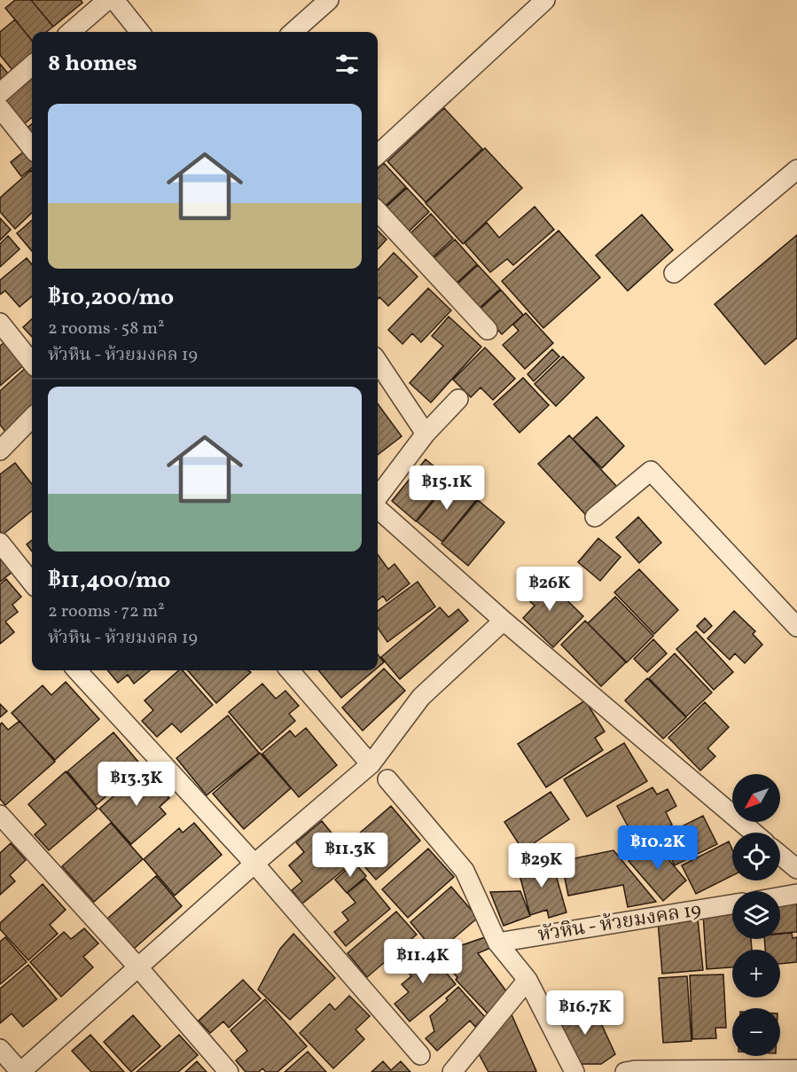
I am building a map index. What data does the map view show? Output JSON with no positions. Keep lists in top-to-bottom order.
{
  "streets": {
    "street": ["หัวหิน - ห้วยมงคล 19"]
  },
  "north": "bottom left",
  "page": {
    "heading": "8 homes",
    "list": [
      {
        "name": "฿10,200/mo",
        "note": "2 rooms · 58 m² · หัวหิน - ห้วยมงคล 19"
      },
      {
        "name": "฿11,400/mo",
        "note": "2 rooms · 72 m² · หัวหิน - ห้วยมงคล 19"
      }
    ],
    "price": [
      "฿15.1K",
      "฿26K",
      "฿13.3K",
      "฿10.2K",
      "฿11.3K",
      "฿29K",
      "฿11.4K",
      "฿16.7K"
    ],
    "map_buttons": ["+", "−"]
  }
}
